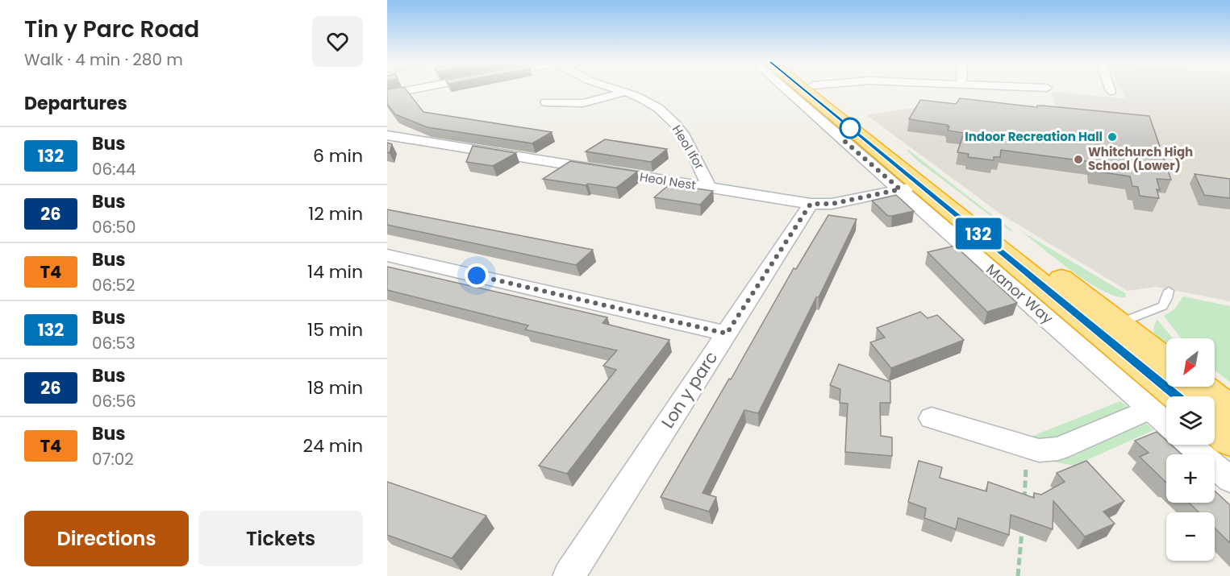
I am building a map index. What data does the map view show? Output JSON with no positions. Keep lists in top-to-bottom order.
{
  "streets": {
    "highway": ["Manor Way"],
    "street": ["Heol Ifor", "Heol Nest", "Lon y parc"]
  },
  "crossings": [
    ["Heol Ifor", "Heol Nest"],
    ["Heol Nest", "Manor Way"],
    ["Heol Nest", "Lon y parc"]
  ],
  "places": ["Indoor Recreation Hall", "Whitchurch High School (Lower)"],
  "lines": ["bus line 132"],
  "north": "bottom left",
  "page": {
    "heading": [
      ["Tin y Parc Road", "Walk · 4 min · 280 m"],
      "Departures"
    ],
    "on_map": "132",
    "list": [
      {
        "mark": "132",
        "name": "Bus",
        "note": "06:44",
        "value": "6 min"
      },
      {
        "mark": "26",
        "name": "Bus",
        "note": "06:50",
        "value": "12 min"
      },
      {
        "mark": "T4",
        "name": "Bus",
        "note": "06:52",
        "value": "14 min"
      },
      {
        "mark": "132",
        "name": "Bus",
        "note": "06:53",
        "value": "15 min"
      },
      {
        "mark": "26",
        "name": "Bus",
        "note": "06:56",
        "value": "18 min"
      },
      {
        "mark": "T4",
        "name": "Bus",
        "note": "07:02",
        "value": "24 min"
      }
    ],
    "map_buttons": ["+", "−"],
    "buttons": ["Directions", "Tickets"]
  }
}
